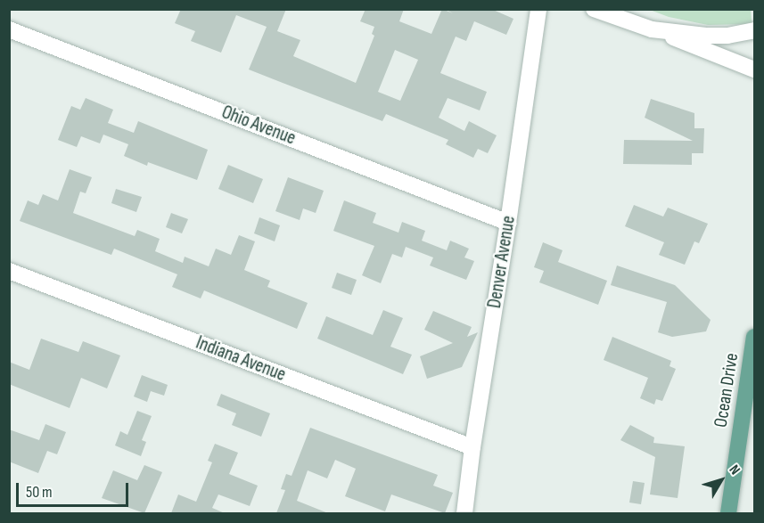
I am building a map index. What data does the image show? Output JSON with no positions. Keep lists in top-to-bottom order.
{
  "streets": {
    "main road": ["Ocean Drive"],
    "street": ["Ohio Avenue", "Denver Avenue", "Indiana Avenue"]
  },
  "crossings": [
    ["Ohio Avenue", "Denver Avenue"],
    ["Denver Avenue", "Indiana Avenue"]
  ],
  "scale_bar": "50 m",
  "north": "top right"
}
